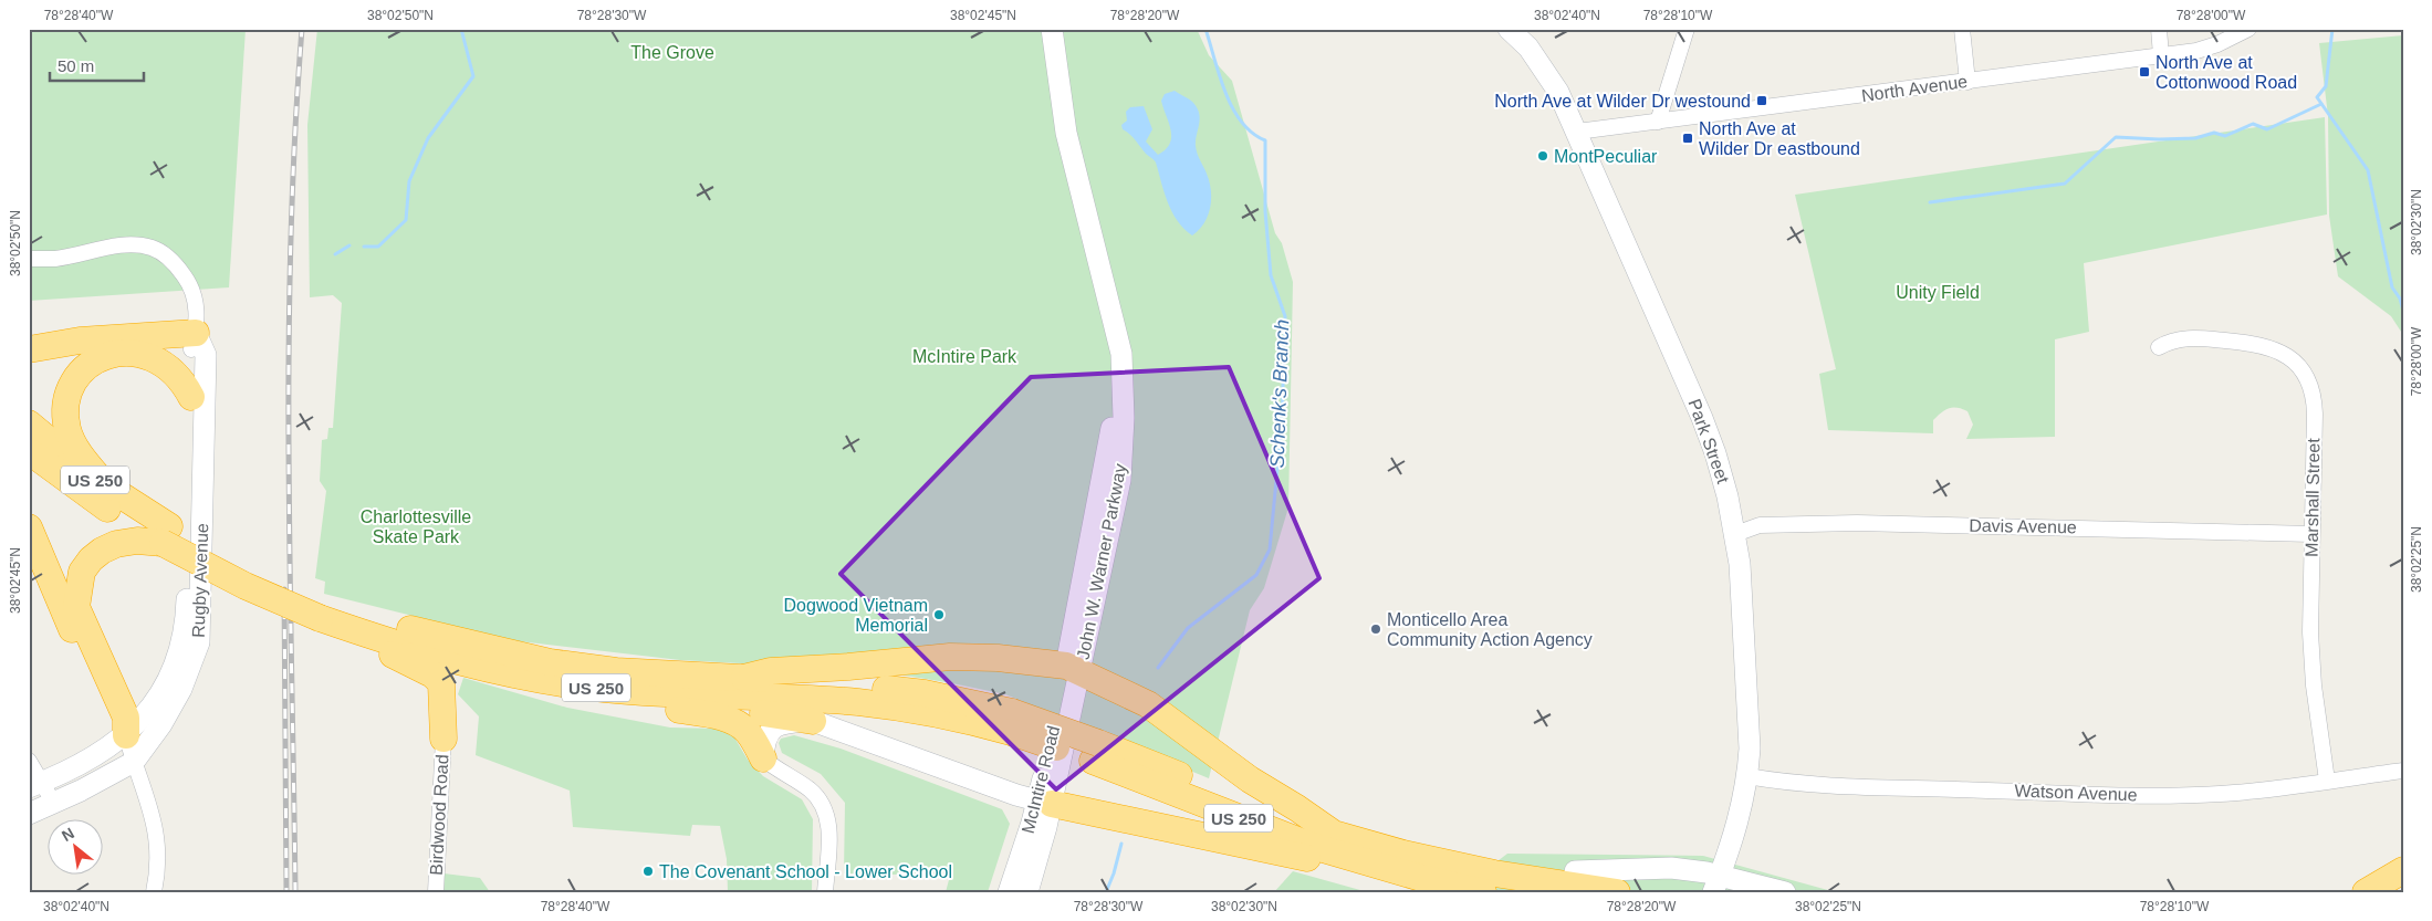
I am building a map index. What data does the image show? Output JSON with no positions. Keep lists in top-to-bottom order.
{
  "streets": {
    "highway": ["US 250"],
    "street": [
      "North Avenue",
      "Park Street",
      "Marshall Street",
      "Davis Avenue",
      "John W. Warner Parkway",
      "Rugby Avenue",
      "McIntire Road",
      "Watson Avenue",
      "Birdwood Road"
    ]
  },
  "crossings": [
    ["North Avenue", "Park Street"],
    ["Park Street", "Davis Avenue"],
    ["Park Street", "Watson Avenue"],
    ["Marshall Street", "Davis Avenue"],
    ["Marshall Street", "Watson Avenue"],
    ["John W. Warner Parkway", "McIntire Road"]
  ],
  "water": ["Schenk's Branch"],
  "parks": [
    "The Grove",
    "Unity Field",
    "McIntire Park",
    "Charlottesville Skate Park"
  ],
  "places": {
    "transit": ["North Ave at Cottonwood Road", "North Ave at Wilder Dr westound", "North Ave at Wilder Dr eastbound"],
    "other": [
      "MontPeculiar",
      "Dogwood Vietnam Memorial",
      "Monticello Area Community Action Agency",
      "The Covenant School - Lower School"
    ]
  },
  "scale_bar": "50 m",
  "north": "top left",
  "coordinates": [
    "78°28'40\"W",
    "38°02'50\"N",
    "78°28'30\"W",
    "38°02'45\"N",
    "78°28'20\"W",
    "38°02'40\"N",
    "78°28'10\"W",
    "78°28'00\"W",
    "38°02'30\"N",
    "38°02'25\"N"
  ]
}
